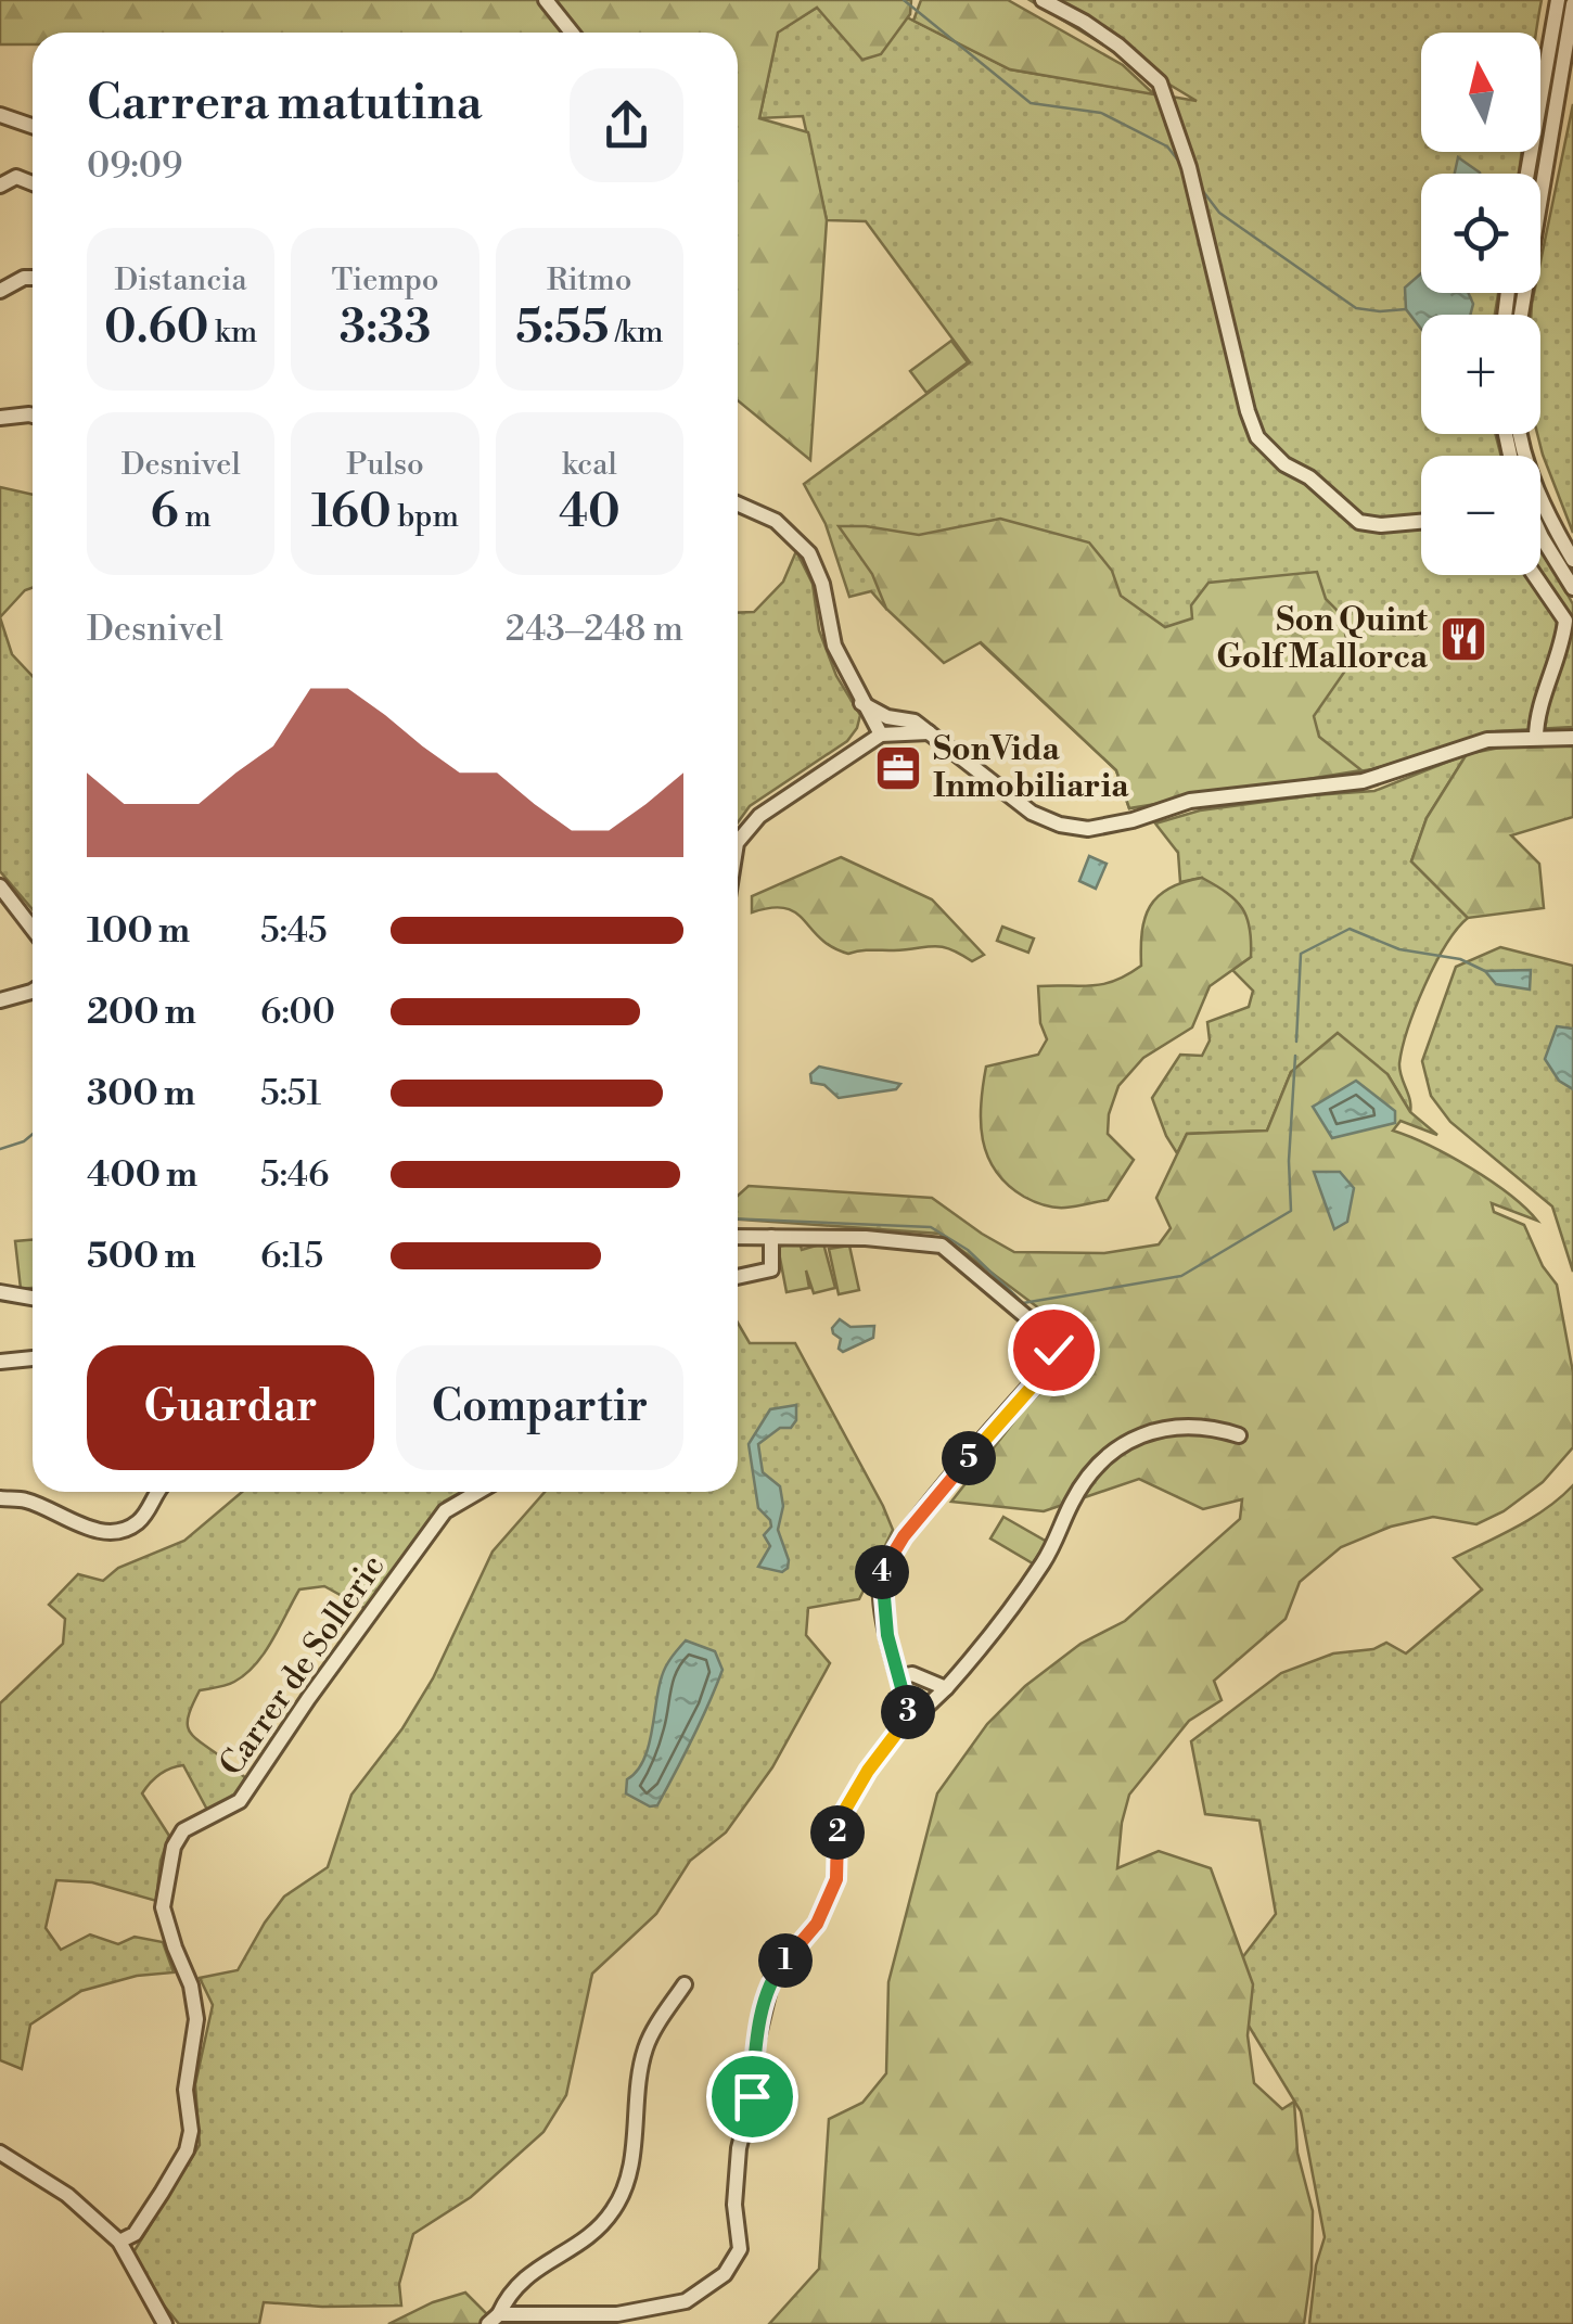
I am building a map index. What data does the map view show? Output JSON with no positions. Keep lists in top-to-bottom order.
{
  "streets": {
    "street": ["Carrer de Solleric"]
  },
  "places": {
    "restaurant": ["Son Quint Golf Mallorca"],
    "office": ["SonVida Inmobiliaria"]
  },
  "north": "top",
  "page": {
    "map_buttons": ["+", "−"],
    "heading": ["Carrera matutina", "09:09"],
    "stats": [
      ["Distancia", "0.60 km"],
      ["Tiempo", "3:33"],
      ["Ritmo", "5:55 /km"],
      ["Desnivel", "6 m"],
      ["Pulso", "160 bpm"],
      ["kcal", "40"]
    ],
    "chart": ["Desnivel", "243–248 m"],
    "list": [
      {
        "name": "100 m",
        "note": "5:45"
      },
      {
        "name": "200 m",
        "note": "6:00"
      },
      {
        "name": "300 m",
        "note": "5:51"
      },
      {
        "name": "400 m",
        "note": "5:46"
      },
      {
        "name": "500 m",
        "note": "6:15"
      }
    ],
    "buttons": ["Guardar", "Compartir"],
    "pins": [
      "5",
      "4",
      "3",
      "2",
      "1"
    ]
  }
}
